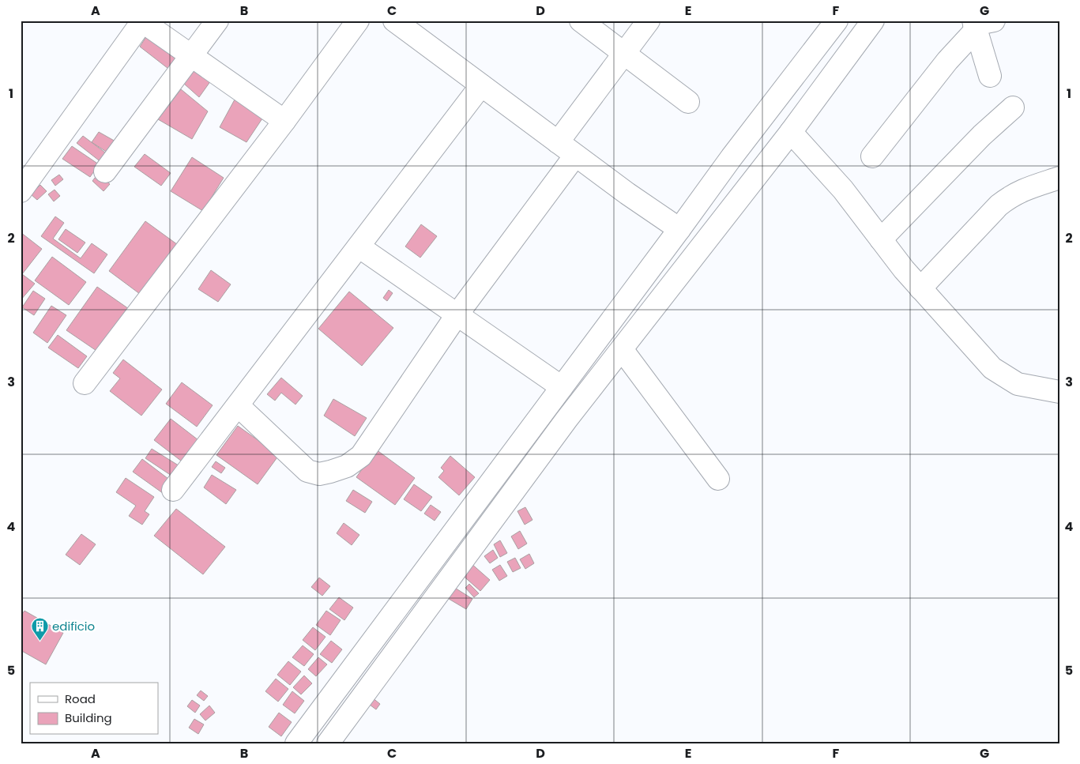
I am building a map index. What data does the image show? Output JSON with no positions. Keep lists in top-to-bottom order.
{
  "places": {
    "building": ["edificio"]
  },
  "legend": ["Road", "Building"],
  "grid": {
    "columns": [
      "A",
      "B",
      "C",
      "D",
      "E",
      "F",
      "G"
    ],
    "rows": [
      "1",
      "2",
      "3",
      "4",
      "5"
    ]
  }
}
